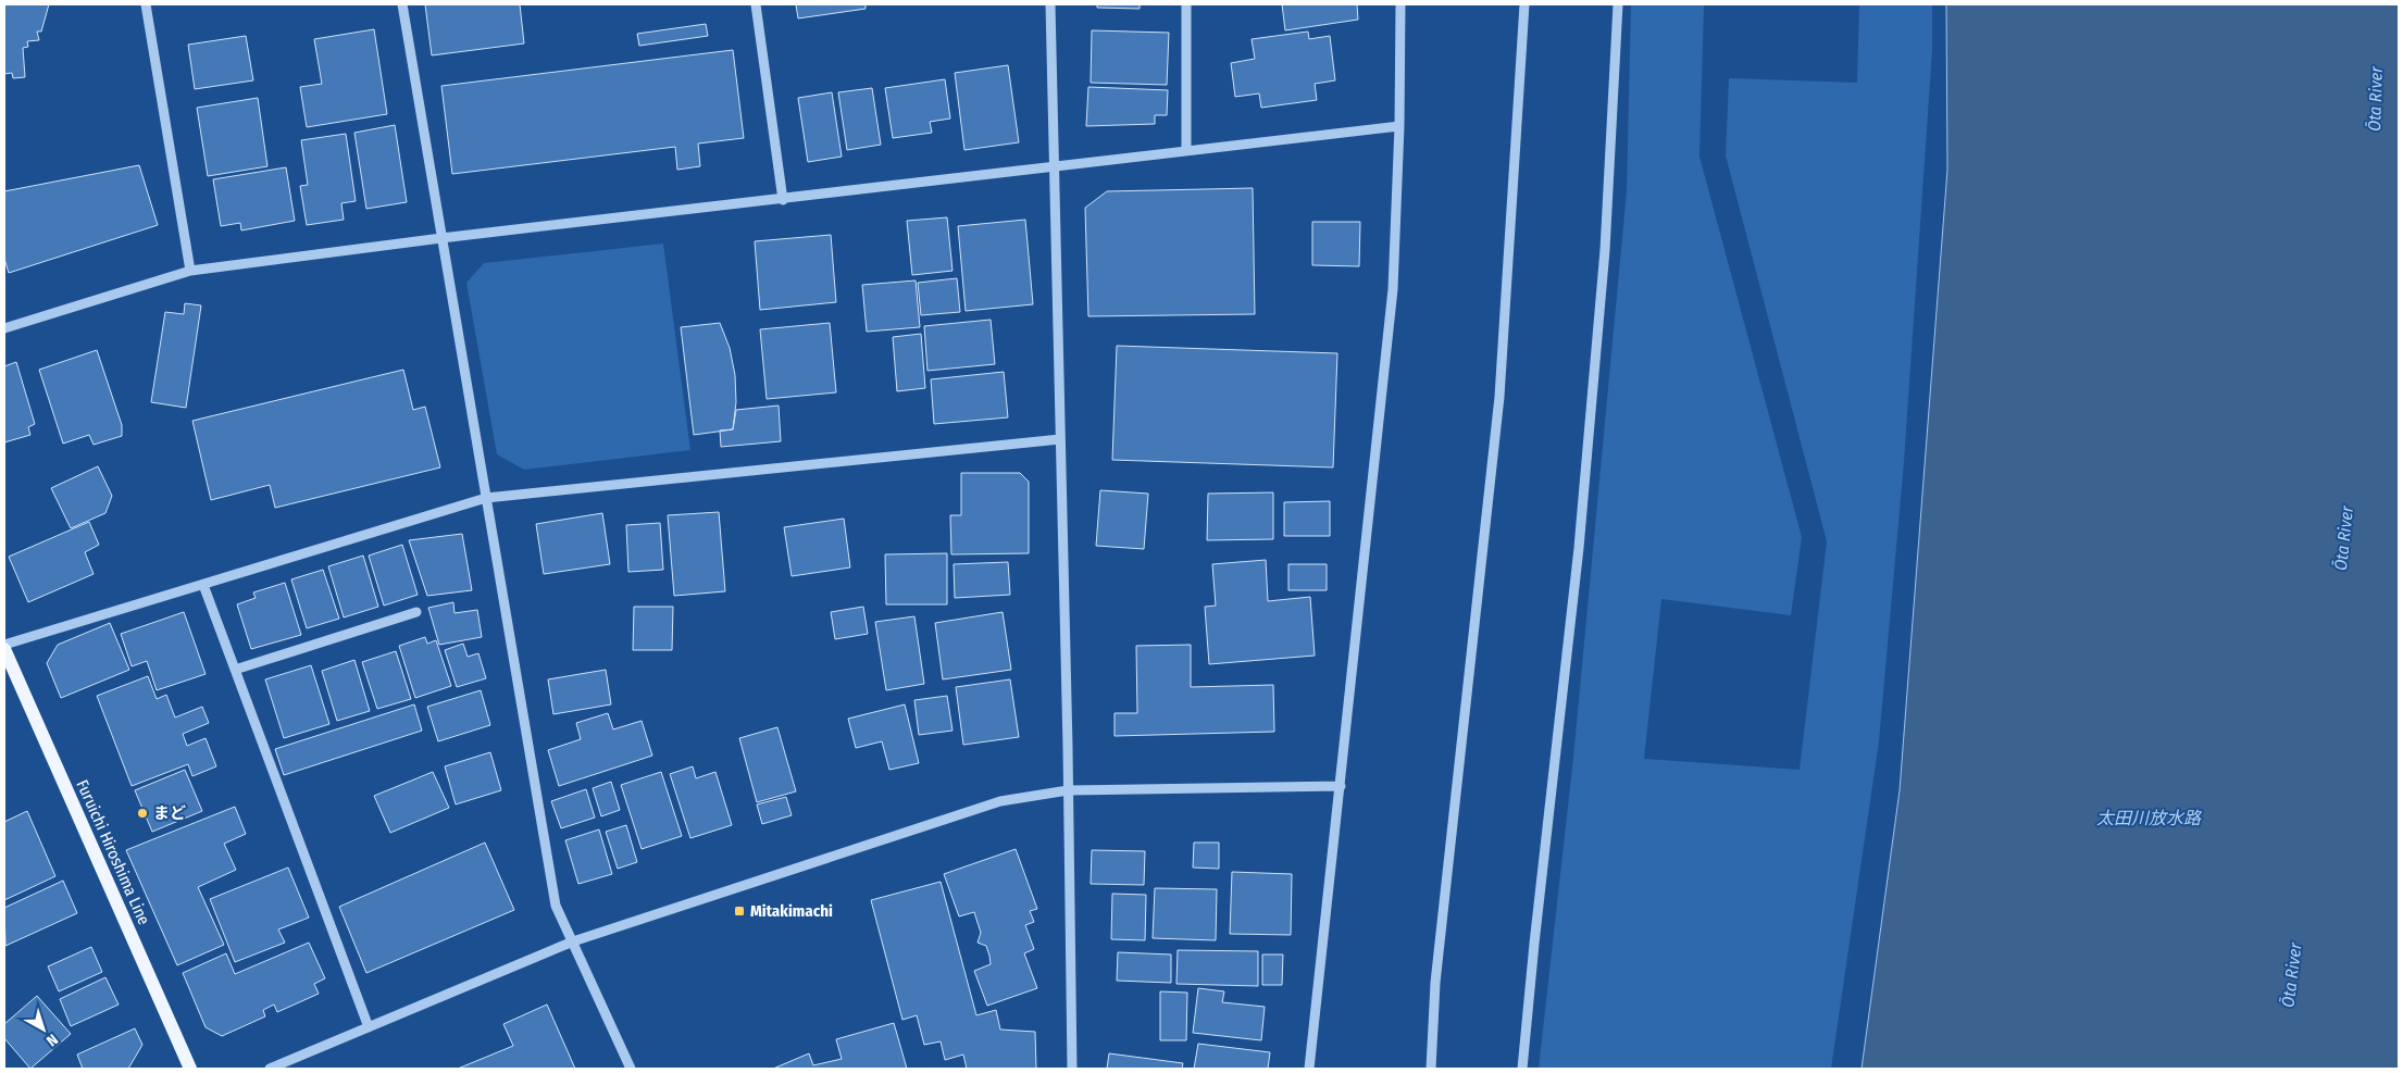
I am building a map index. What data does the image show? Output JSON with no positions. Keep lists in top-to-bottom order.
{
  "streets": {
    "main road": ["Furuichi Hiroshima Line"]
  },
  "water": ["Ōta River", "太田川放水路"],
  "places": {
    "other": ["まど"],
    "transit": ["Mitakimachi"]
  },
  "north": "bottom right"
}
